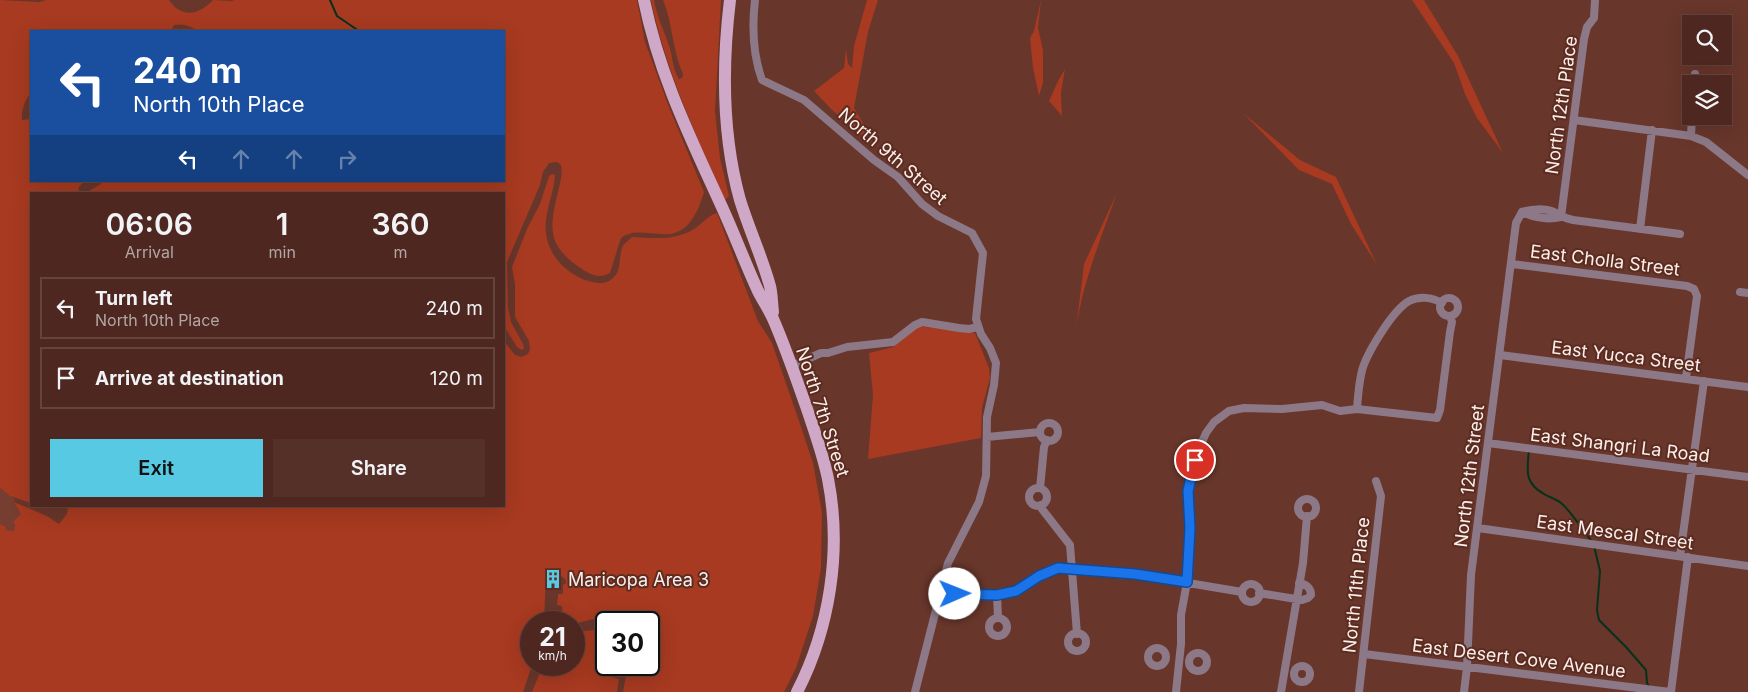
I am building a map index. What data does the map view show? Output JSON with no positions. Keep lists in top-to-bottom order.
{
  "streets": {
    "main road": ["North 7th Street"],
    "street": [
      "North 12th Place",
      "North 9th Street",
      "East Cholla Street",
      "East Yucca Street",
      "East Shangri La Road",
      "North 12th Street",
      "East Mescal Street",
      "North 11th Place",
      "East Desert Cove Avenue"
    ]
  },
  "crossings": [
    ["North 12th Place", "North 12th Street"],
    ["East Cholla Street", "East Yucca Street"],
    ["East Cholla Street", "North 12th Street"],
    ["East Yucca Street", "North 12th Street"],
    ["East Shangri La Road", "North 12th Street"],
    ["North 12th Street", "East Mescal Street"],
    ["North 12th Street", "East Desert Cove Avenue"],
    ["North 11th Place", "East Desert Cove Avenue"]
  ],
  "places": {
    "building": ["Maricopa Area 3"]
  },
  "page": {
    "turn": ["240 m", "North 10th Place"],
    "eta": [
      "06:06",
      "Arrival",
      "1",
      "min",
      "360",
      "m"
    ],
    "list": [
      {
        "name": "Turn left",
        "note": "North 10th Place",
        "value": "240 m"
      },
      {
        "name": "Arrive at destination",
        "value": "120 m"
      }
    ],
    "buttons": ["Exit", "Share"],
    "speed": "21 km/h",
    "limit": "30"
  }
}
